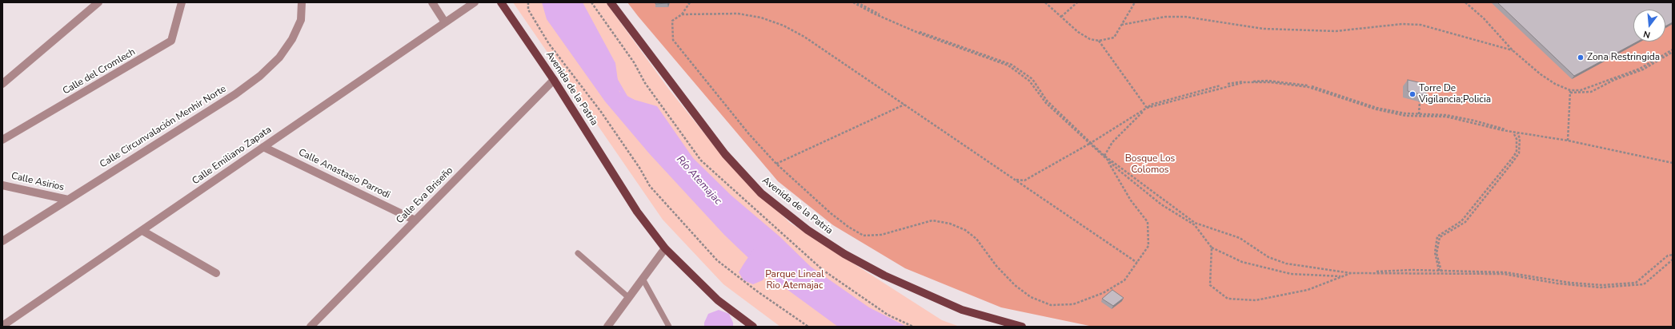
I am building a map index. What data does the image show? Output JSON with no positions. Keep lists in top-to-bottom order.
{
  "streets": {
    "main road": ["Avenida de la Patria"],
    "street": [
      "Calle del Cromlech",
      "Calle Circunvalación Menhir Norte",
      "Calle Emiliano Zapata",
      "Calle Anastasio Parrodi",
      "Calle Asirios",
      "Calle Eva Briseño"
    ]
  },
  "crossings": [
    ["Avenida de la Patria", "Calle Eva Briseño"],
    ["Calle Circunvalación Menhir Norte", "Calle Asirios"],
    ["Calle Emiliano Zapata", "Calle Anastasio Parrodi"],
    ["Calle Anastasio Parrodi", "Calle Eva Briseño"]
  ],
  "water": ["Río Atemajac"],
  "parks": ["Bosque Los Colomos", "Parque Lineal Rio Atemajac"],
  "places": ["Zona Restringida", "Torre De Vigilancia;Policia"],
  "north": "bottom"
}
